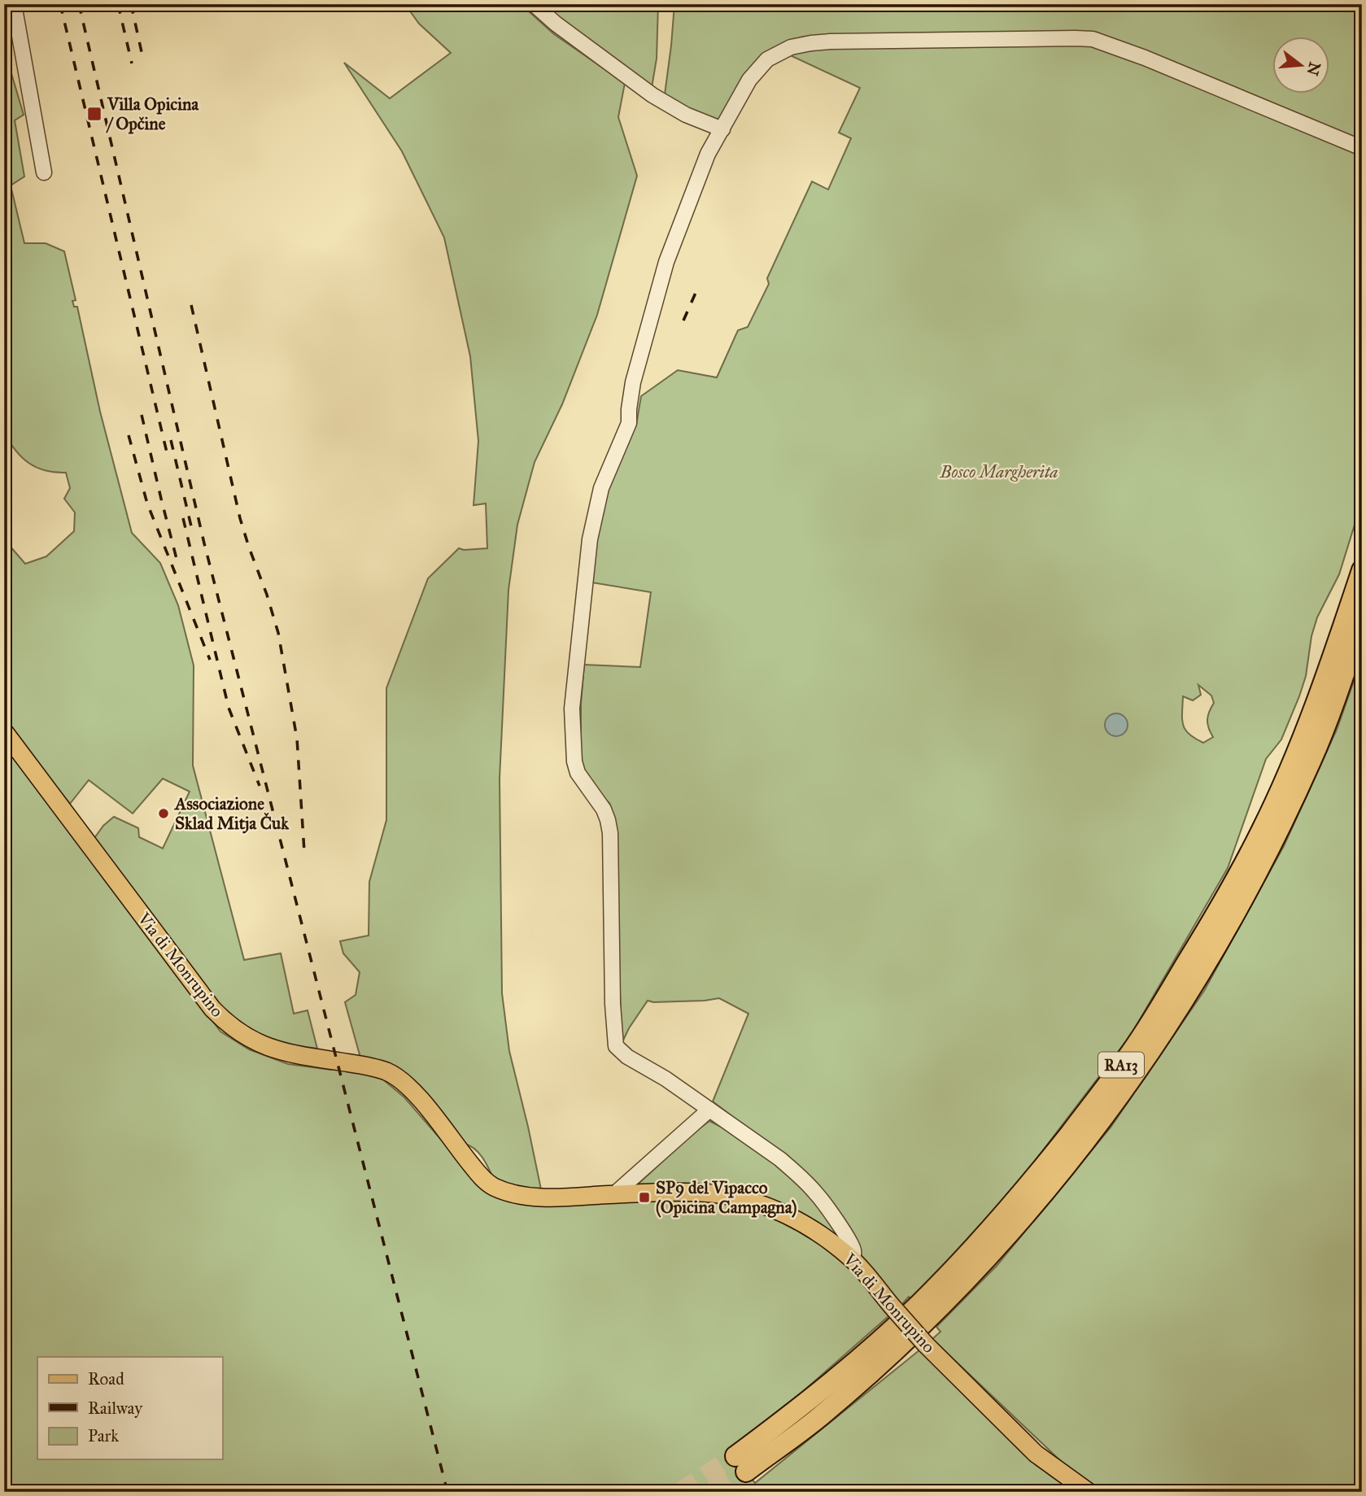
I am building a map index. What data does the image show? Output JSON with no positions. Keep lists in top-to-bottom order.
{
  "streets": {
    "highway": ["RA13"],
    "main road": ["Via di Monrupino"]
  },
  "parks": ["Bosco Margherita"],
  "places": {
    "transit": ["Villa Opicina / Opčine", "SP9 del Vipacco (Opicina Campagna)"],
    "other": ["Associazione Sklad Mitja Čuk"]
  },
  "legend": ["Road", "Railway", "Park"],
  "north": "right"
}
